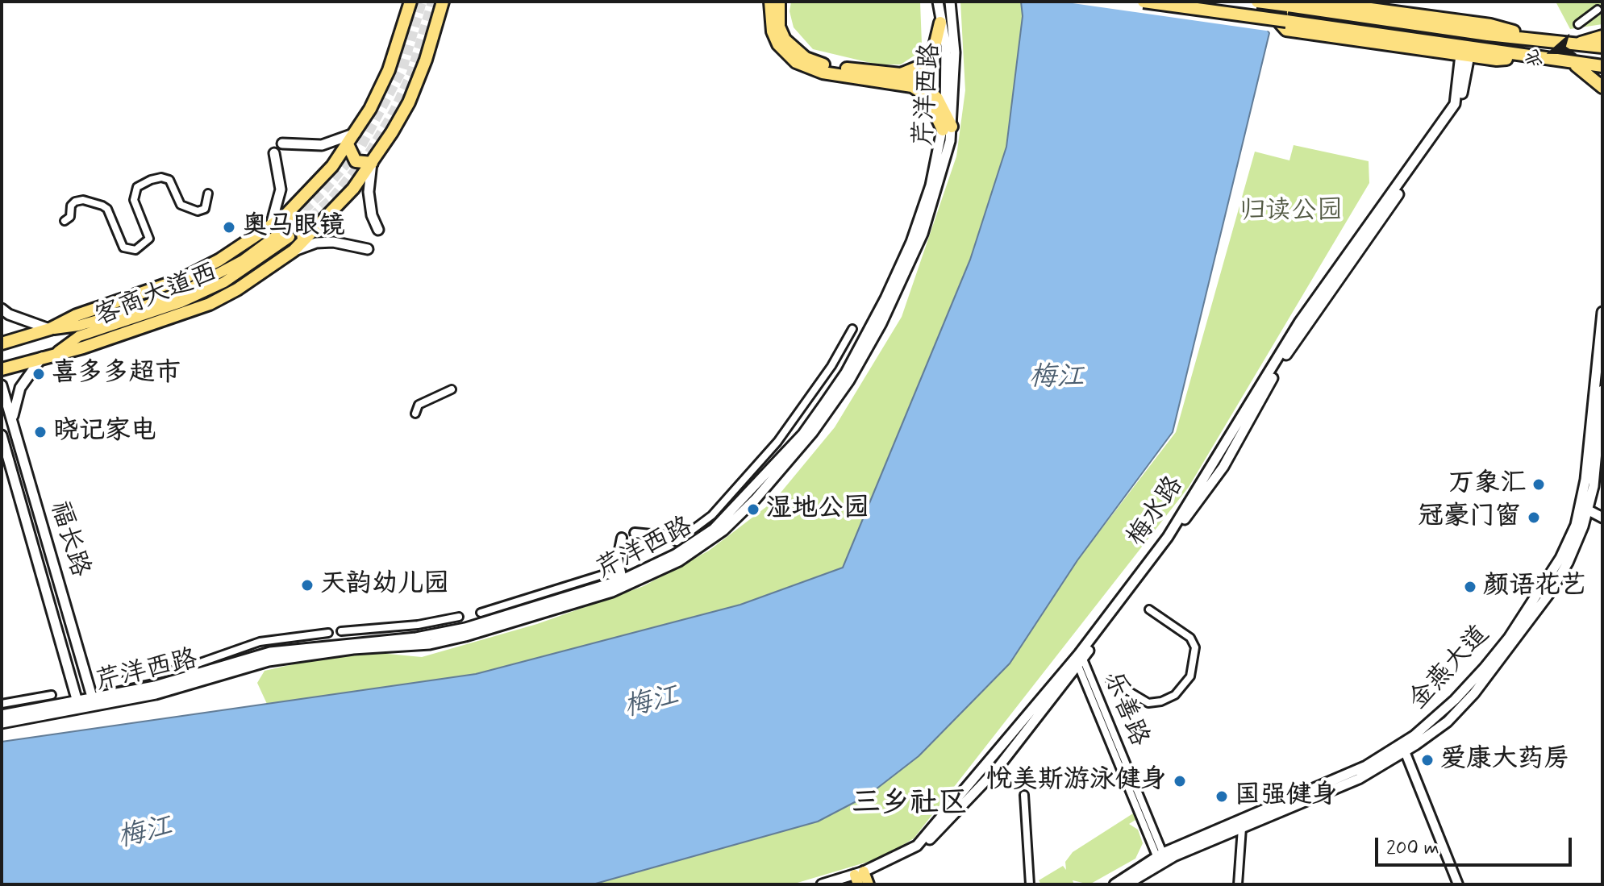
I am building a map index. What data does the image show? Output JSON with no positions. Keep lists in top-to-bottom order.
{
  "streets": {
    "highway": ["客商大道西"],
    "main road": [
      "芹洋西路",
      "梅水路",
      "福长路",
      "金燕大道"
    ],
    "street": ["乐善路"]
  },
  "crossings": [
    ["芹洋西路", "福长路"],
    ["梅水路", "乐善路"],
    ["金燕大道", "乐善路"]
  ],
  "districts": ["三乡社区"],
  "water": ["梅江"],
  "parks": ["归读公园"],
  "places": [
    "奥马眼镜",
    "喜多多超市",
    "晓记家电",
    "万象汇",
    "湿地公园",
    "冠豪门窗",
    "天韵幼儿园",
    "颜语花艺",
    "爱康大药房",
    "悦美斯游泳健身",
    "国强健身"
  ],
  "scale_bar": "200 m",
  "north": "left"
}
